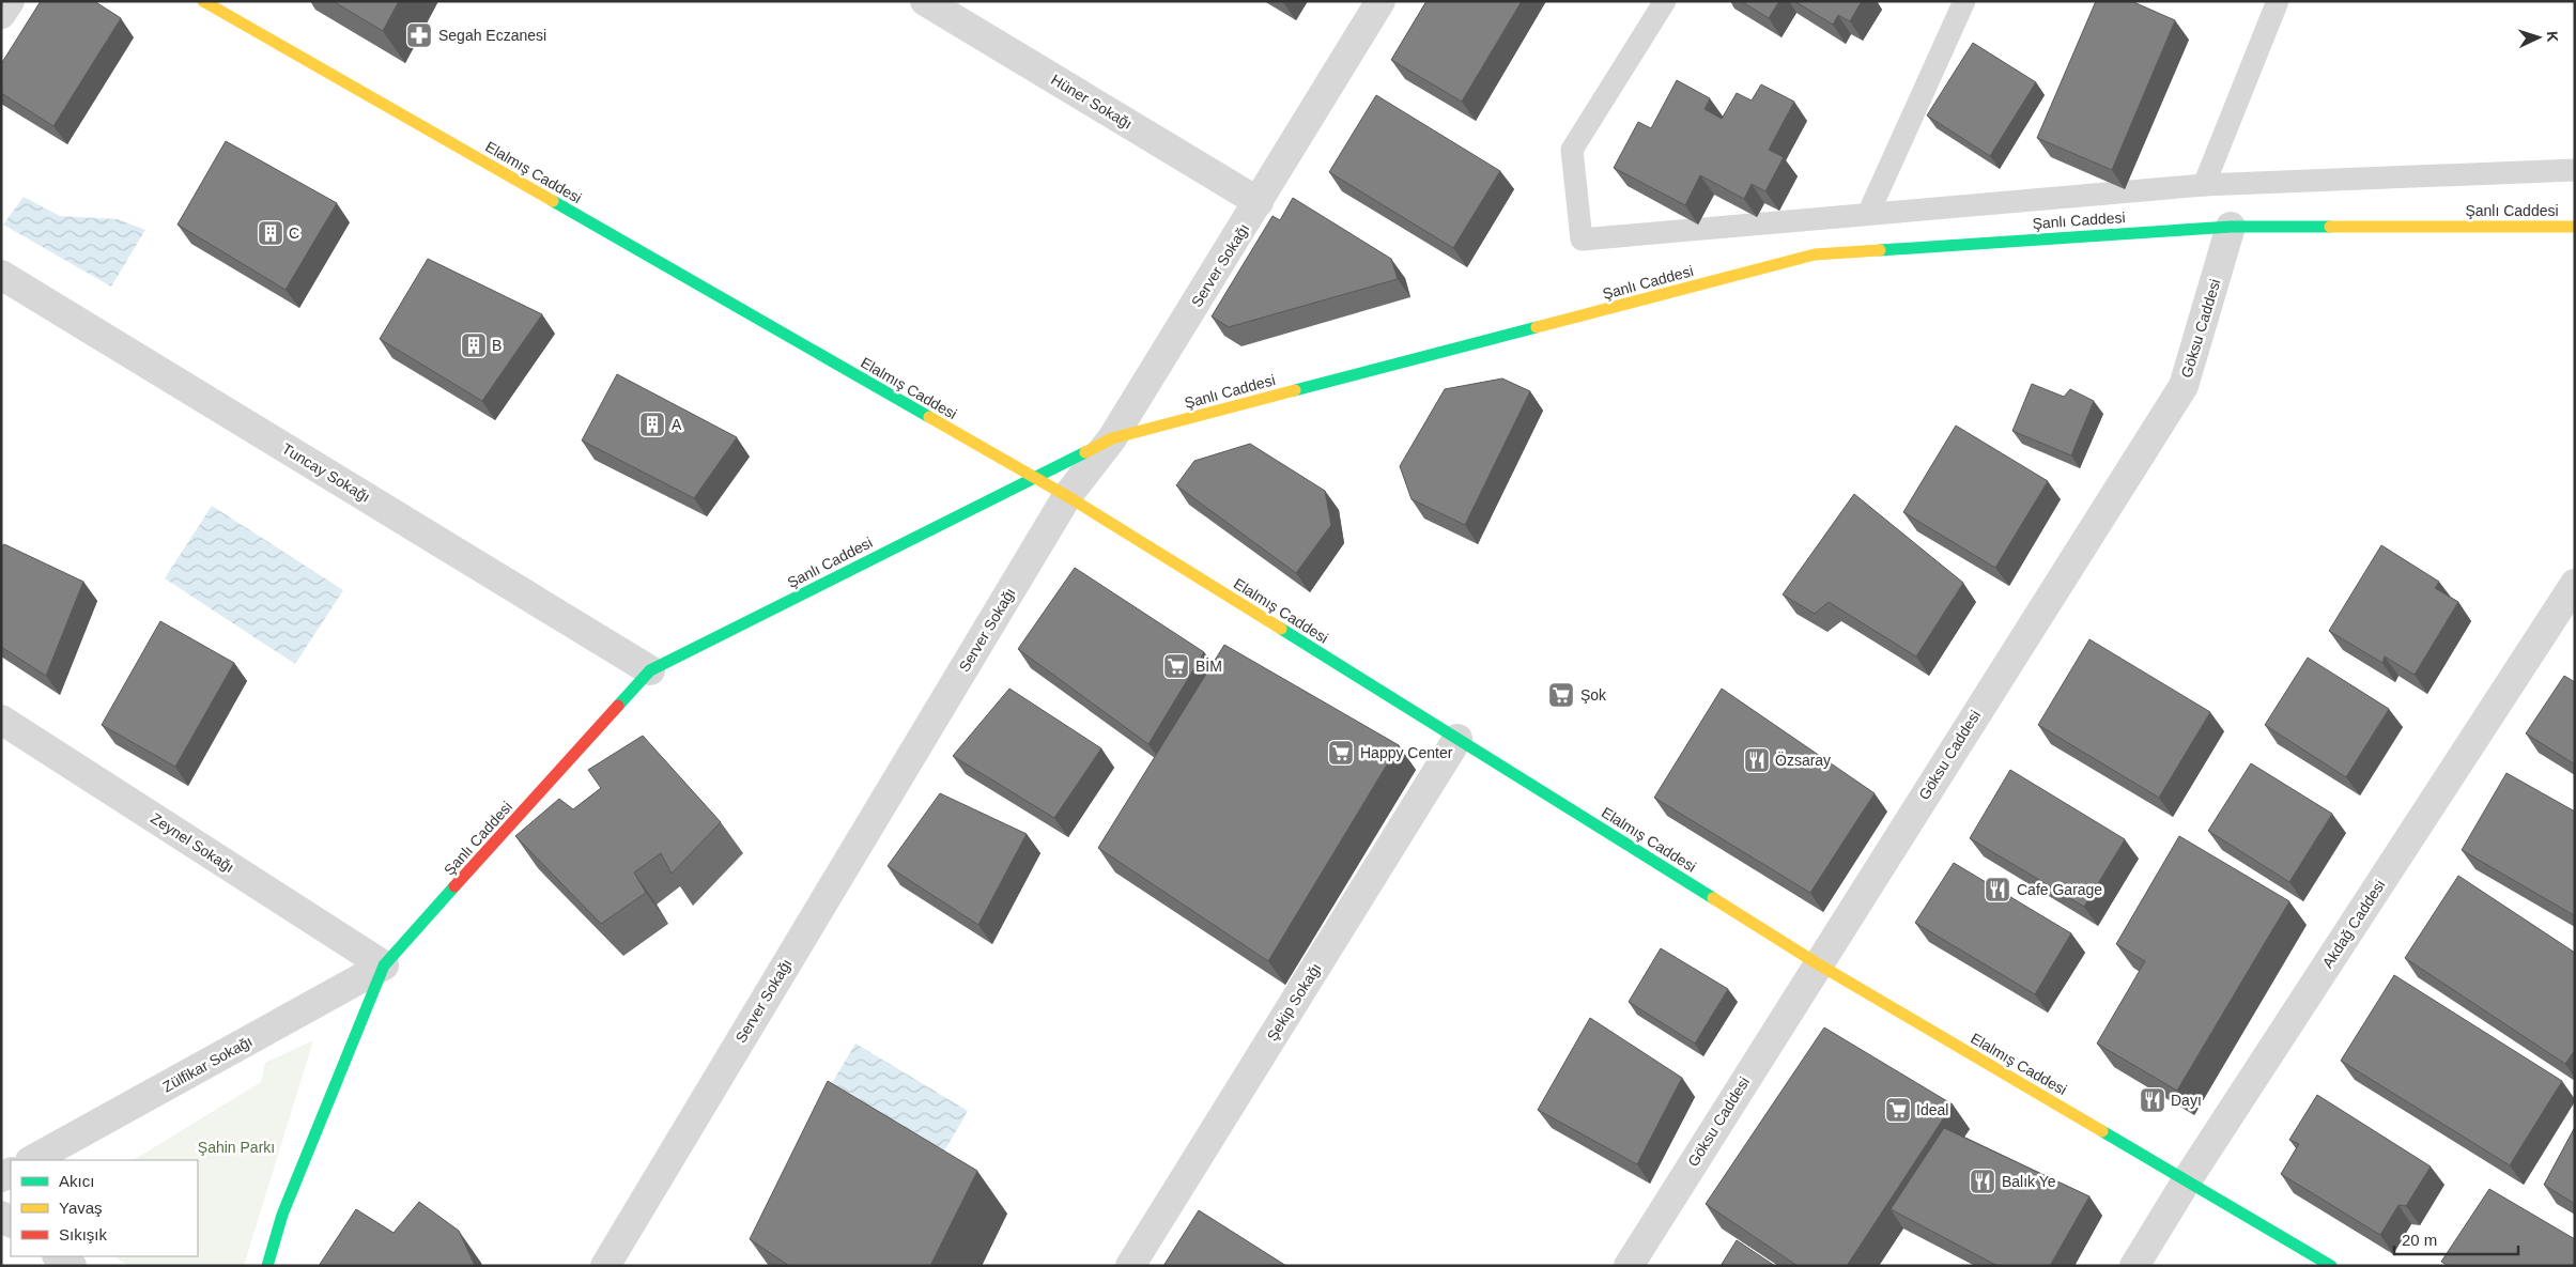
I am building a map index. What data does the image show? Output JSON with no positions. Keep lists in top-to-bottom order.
{
  "streets": {
    "street": [
      "Hüner Sokağı",
      "Elalmış Caddesi",
      "Şanlı Caddesi",
      "Server Sokağı",
      "Göksu Caddesi",
      "Tuncay Sokağı",
      "Zeynel Sokağı",
      "Akdağ Caddesi",
      "Şekip Sokağı",
      "Zülfikar Sokağı"
    ]
  },
  "crossings": [
    ["Hüner Sokağı", "Server Sokağı"],
    ["Elalmış Caddesi", "Şanlı Caddesi"],
    ["Elalmış Caddesi", "Server Sokağı"],
    ["Elalmış Caddesi", "Göksu Caddesi"],
    ["Elalmış Caddesi", "Akdağ Caddesi"],
    ["Elalmış Caddesi", "Şekip Sokağı"],
    ["Şanlı Caddesi", "Server Sokağı"],
    ["Şanlı Caddesi", "Göksu Caddesi"],
    ["Şanlı Caddesi", "Tuncay Sokağı"],
    ["Şanlı Caddesi", "Zeynel Sokağı"],
    ["Şanlı Caddesi", "Zülfikar Sokağı"],
    ["Zeynel Sokağı", "Zülfikar Sokağı"]
  ],
  "parks": ["Şahin Parkı"],
  "places": {
    "pharmacy": ["Segah Eczanesi"],
    "building": ["C", "B", "A"],
    "supermarket": [
      "BİM",
      "Şok",
      "Happy Center",
      "Ideal"
    ],
    "restaurant": [
      "Özsaray",
      "Cafe Garage",
      "Dayı",
      "Balık Ye"
    ]
  },
  "legend": ["Akıcı", "Yavaş", "Sıkışık"],
  "scale_bar": "20 m",
  "north": "right"
}
